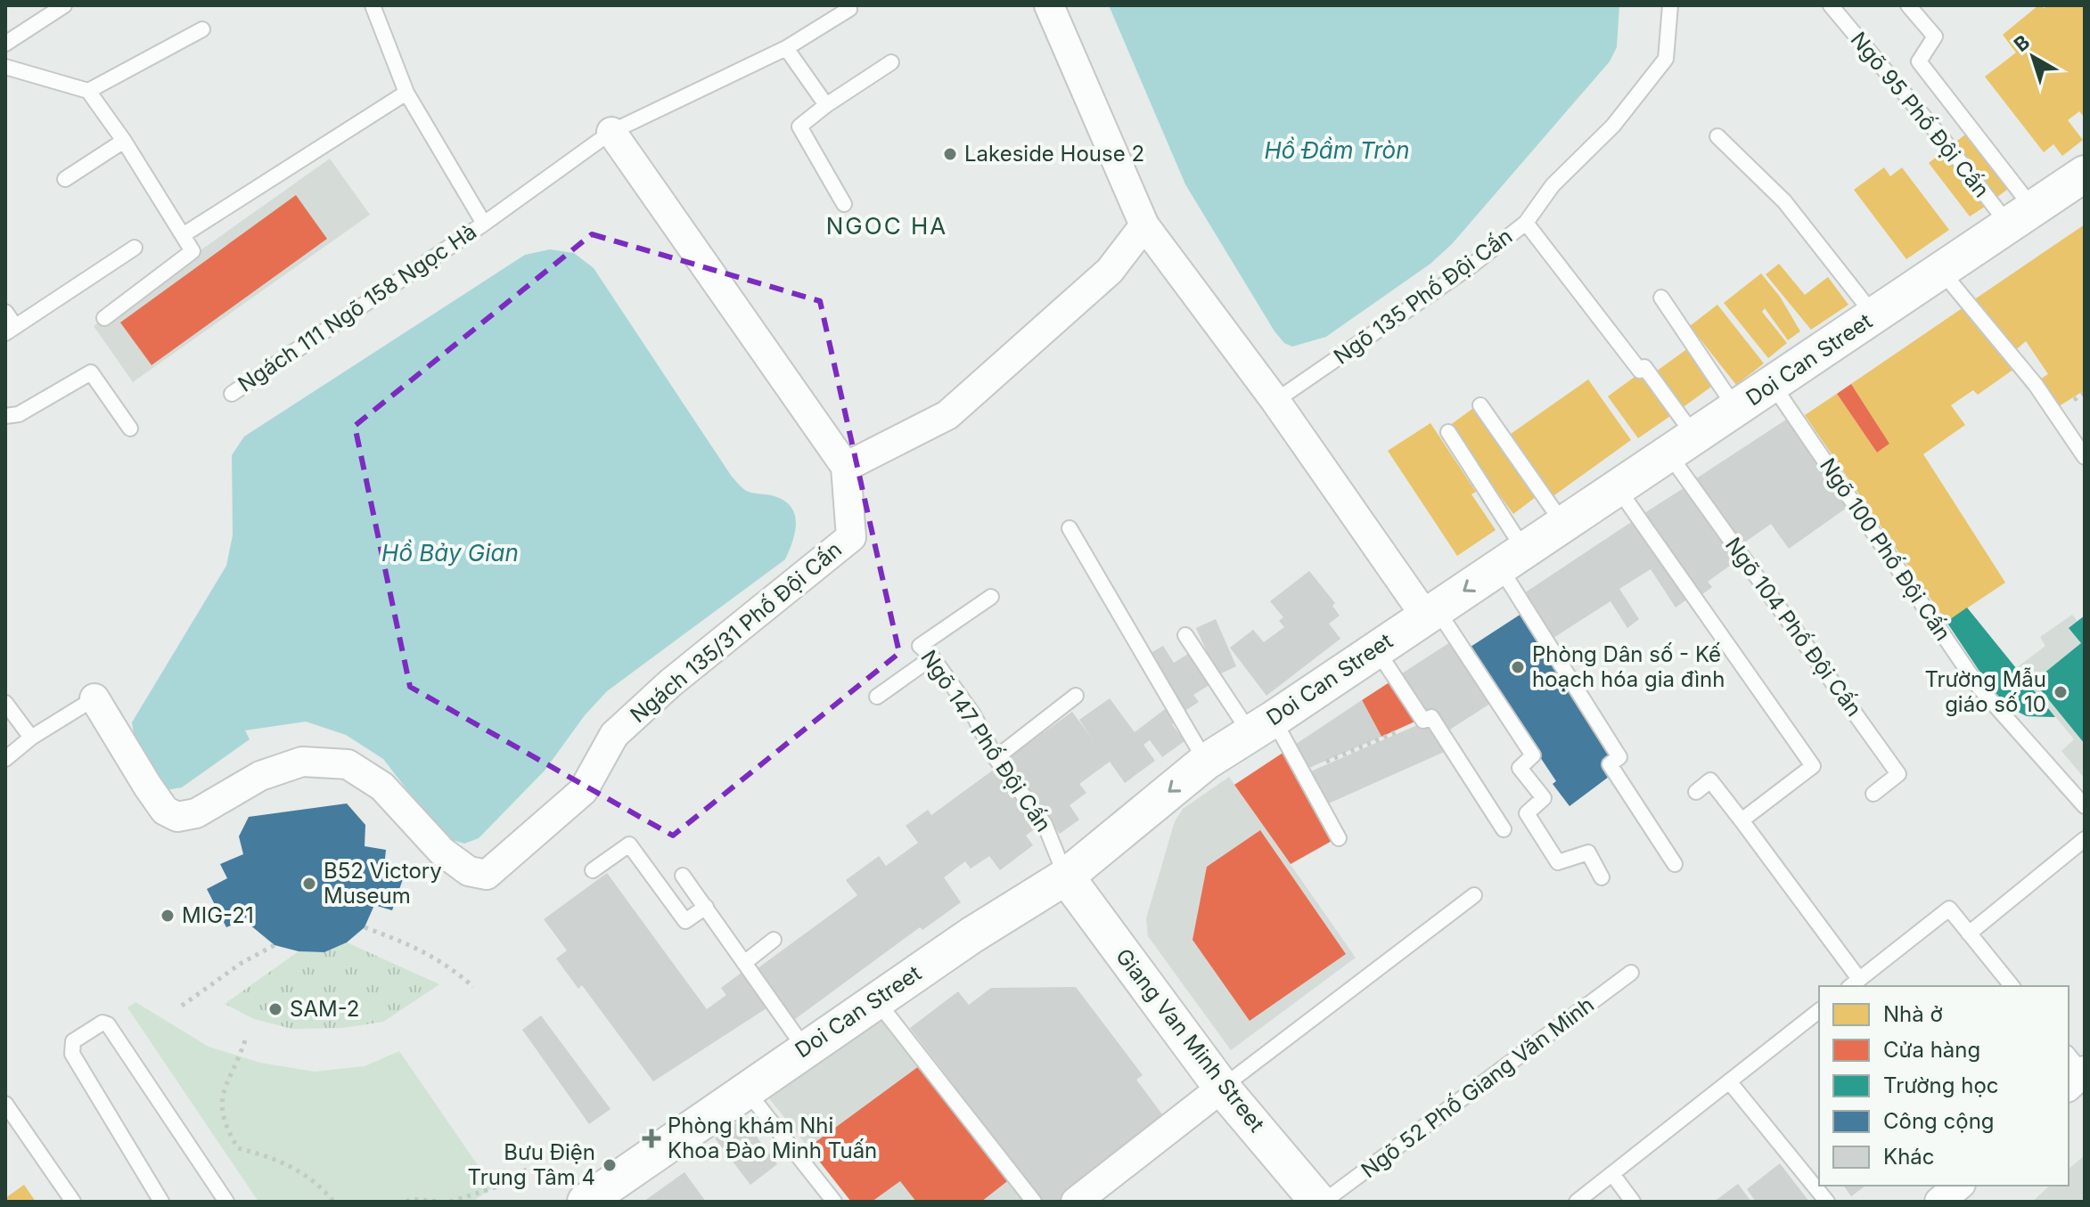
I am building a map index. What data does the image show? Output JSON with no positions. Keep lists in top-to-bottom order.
{
  "streets": {
    "street": ["Doi Can Street", "Ngách 135/31 Phố Đội Cấn", "Giang Van Minh Street"],
    "lane": [
      "Ngõ 95 Phố Đội Cấn",
      "Ngõ 135 Phố Đội Cấn",
      "Ngách 111 Ngõ 158 Ngọc Hà",
      "Ngõ 100 Phố Đội Cấn",
      "Ngõ 104 Phố Đội Cấn",
      "Ngõ 147 Phố Đội Cấn",
      "Ngõ 52 Phố Giang Văn Minh"
    ]
  },
  "crossings": [
    ["Ngõ 95 Phố Đội Cấn", "Doi Can Street"],
    ["Doi Can Street", "Ngõ 100 Phố Đội Cấn"],
    ["Doi Can Street", "Ngõ 104 Phố Đội Cấn"],
    ["Doi Can Street", "Ngõ 147 Phố Đội Cấn"],
    ["Doi Can Street", "Giang Van Minh Street"],
    ["Ngõ 147 Phố Đội Cấn", "Giang Van Minh Street"],
    ["Giang Van Minh Street", "Ngõ 52 Phố Giang Văn Minh"]
  ],
  "districts": ["NGOC HA"],
  "water": ["Hồ Đầm Tròn", "Hồ Bảy Gian"],
  "places": {
    "other": [
      "Lakeside House 2",
      "Phòng Dân số - Kế hoạch hóa gia đình",
      "Trường Mẫu giáo số 10",
      "B52 Victory Museum",
      "MIG-21",
      "SAM-2",
      "Bưu Điện Trung Tâm 4"
    ],
    "health": ["Phòng khám Nhi Khoa Đào Minh Tuấn"]
  },
  "legend": [
    "Nhà ở",
    "Cửa hàng",
    "Trường học",
    "Công cộng",
    "Khác"
  ],
  "north": "top left"
}
